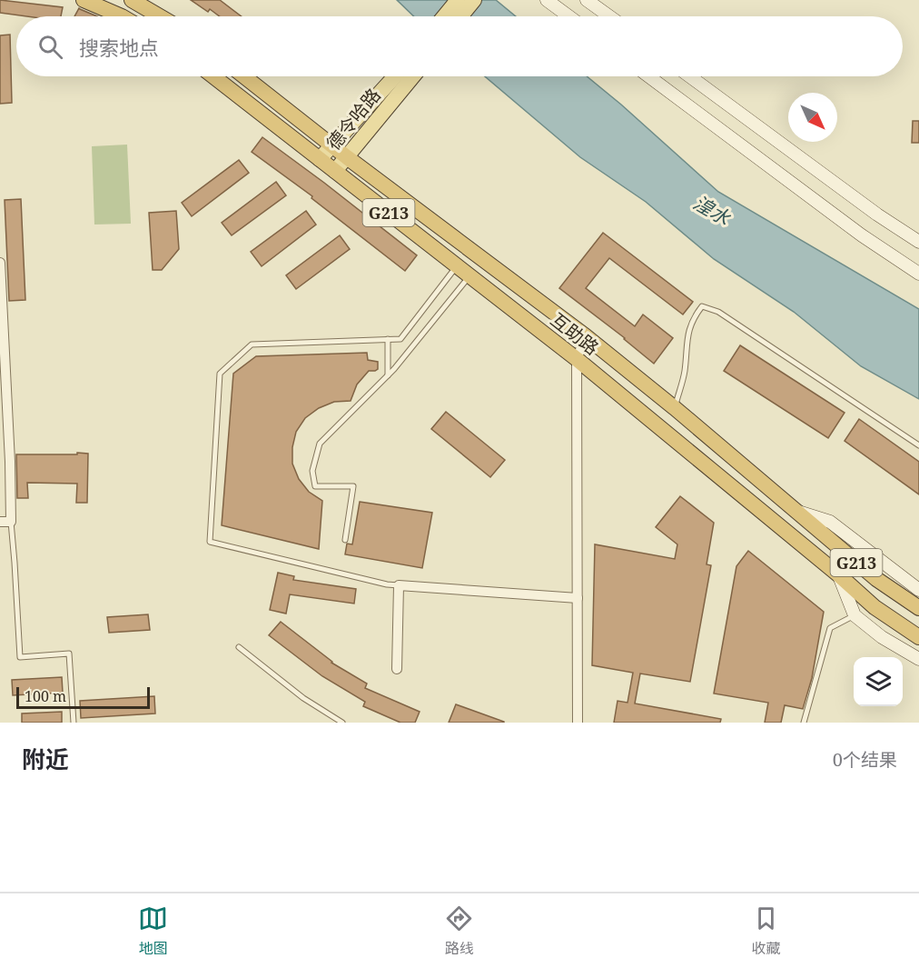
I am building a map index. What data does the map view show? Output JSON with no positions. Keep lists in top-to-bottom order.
{
  "streets": {
    "highway": ["G213", "互助路"],
    "main road": ["德令哈路"]
  },
  "crossings": [
    ["德令哈路", "互助路"]
  ],
  "water": ["湟水"],
  "scale_bar": "100 m",
  "north": "bottom right",
  "page": {
    "search": "搜索地点",
    "scale": "100 m",
    "heading": ["附近", "0个结果"],
    "nav": ["地图", "路线", "收藏"]
  }
}
